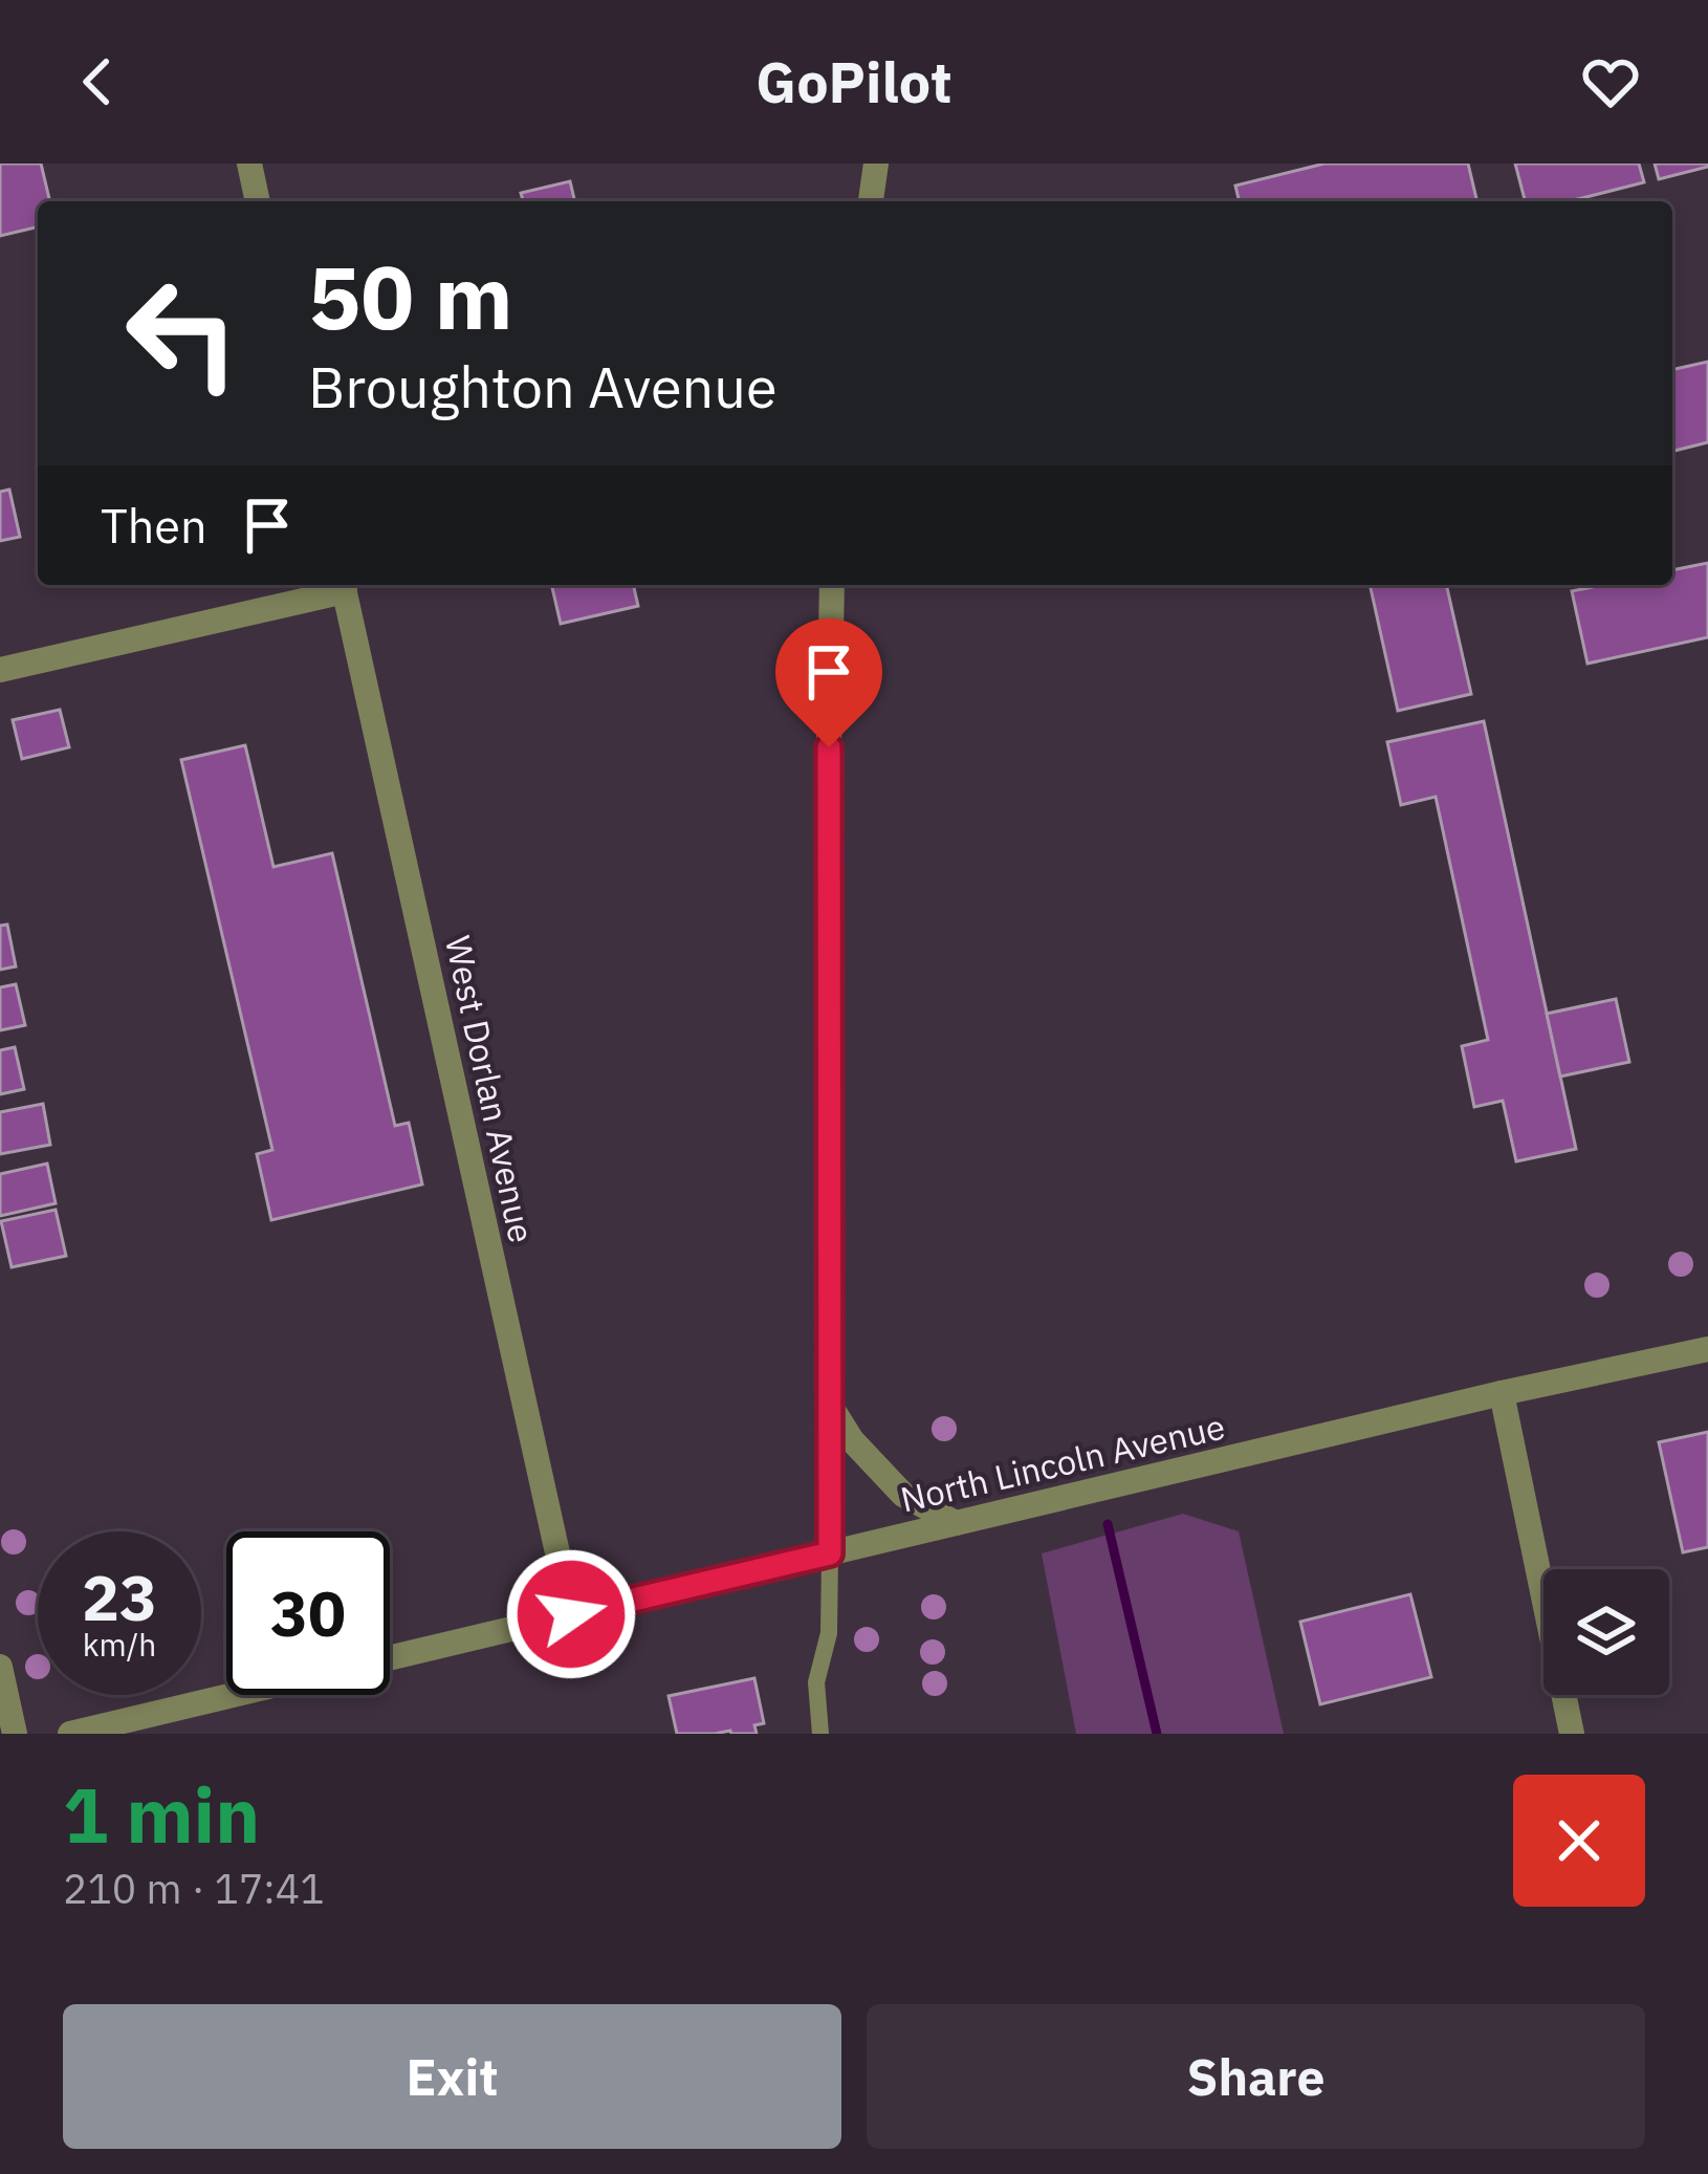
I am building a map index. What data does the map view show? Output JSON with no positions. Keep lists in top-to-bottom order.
{
  "streets": {
    "street": ["West Dorlan Avenue", "North Lincoln Avenue"]
  },
  "crossings": [
    ["West Dorlan Avenue", "North Lincoln Avenue"]
  ],
  "page": {
    "header": "GoPilot",
    "turn": ["50 m", "Broughton Avenue"],
    "then": "Then",
    "speed": "23 km/h",
    "limit": "30",
    "heading": ["1 min", "210 m · 17:41"],
    "buttons": ["Exit", "Share"]
  }
}
